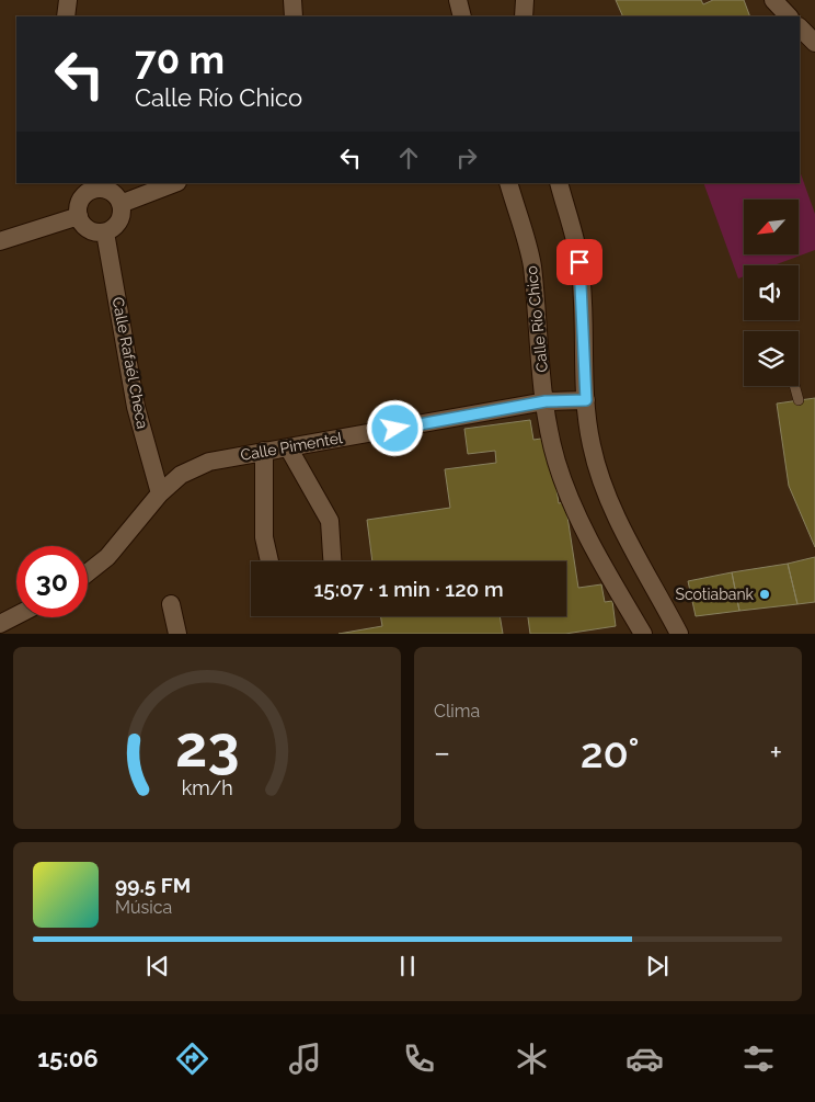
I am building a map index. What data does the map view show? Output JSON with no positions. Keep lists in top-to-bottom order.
{
  "streets": {
    "street": ["Calle Río Chico", "Calle Rafaél Checa", "Calle Pimentel"]
  },
  "crossings": [
    ["Calle Río Chico", "Calle Pimentel"],
    ["Calle Rafaél Checa", "Calle Pimentel"]
  ],
  "places": ["Scotiabank"],
  "north": "bottom left",
  "page": {
    "turn": ["70 m", "Calle Río Chico"],
    "limit": "30",
    "trip": "15:07 · 1 min · 120 m",
    "tile": "Clima",
    "heat": ["−", "20°", "+"],
    "song": ["99.5 FM", "Música"],
    "tabs": "15:06",
    "gauge": ["23", "km/h"]
  }
}
